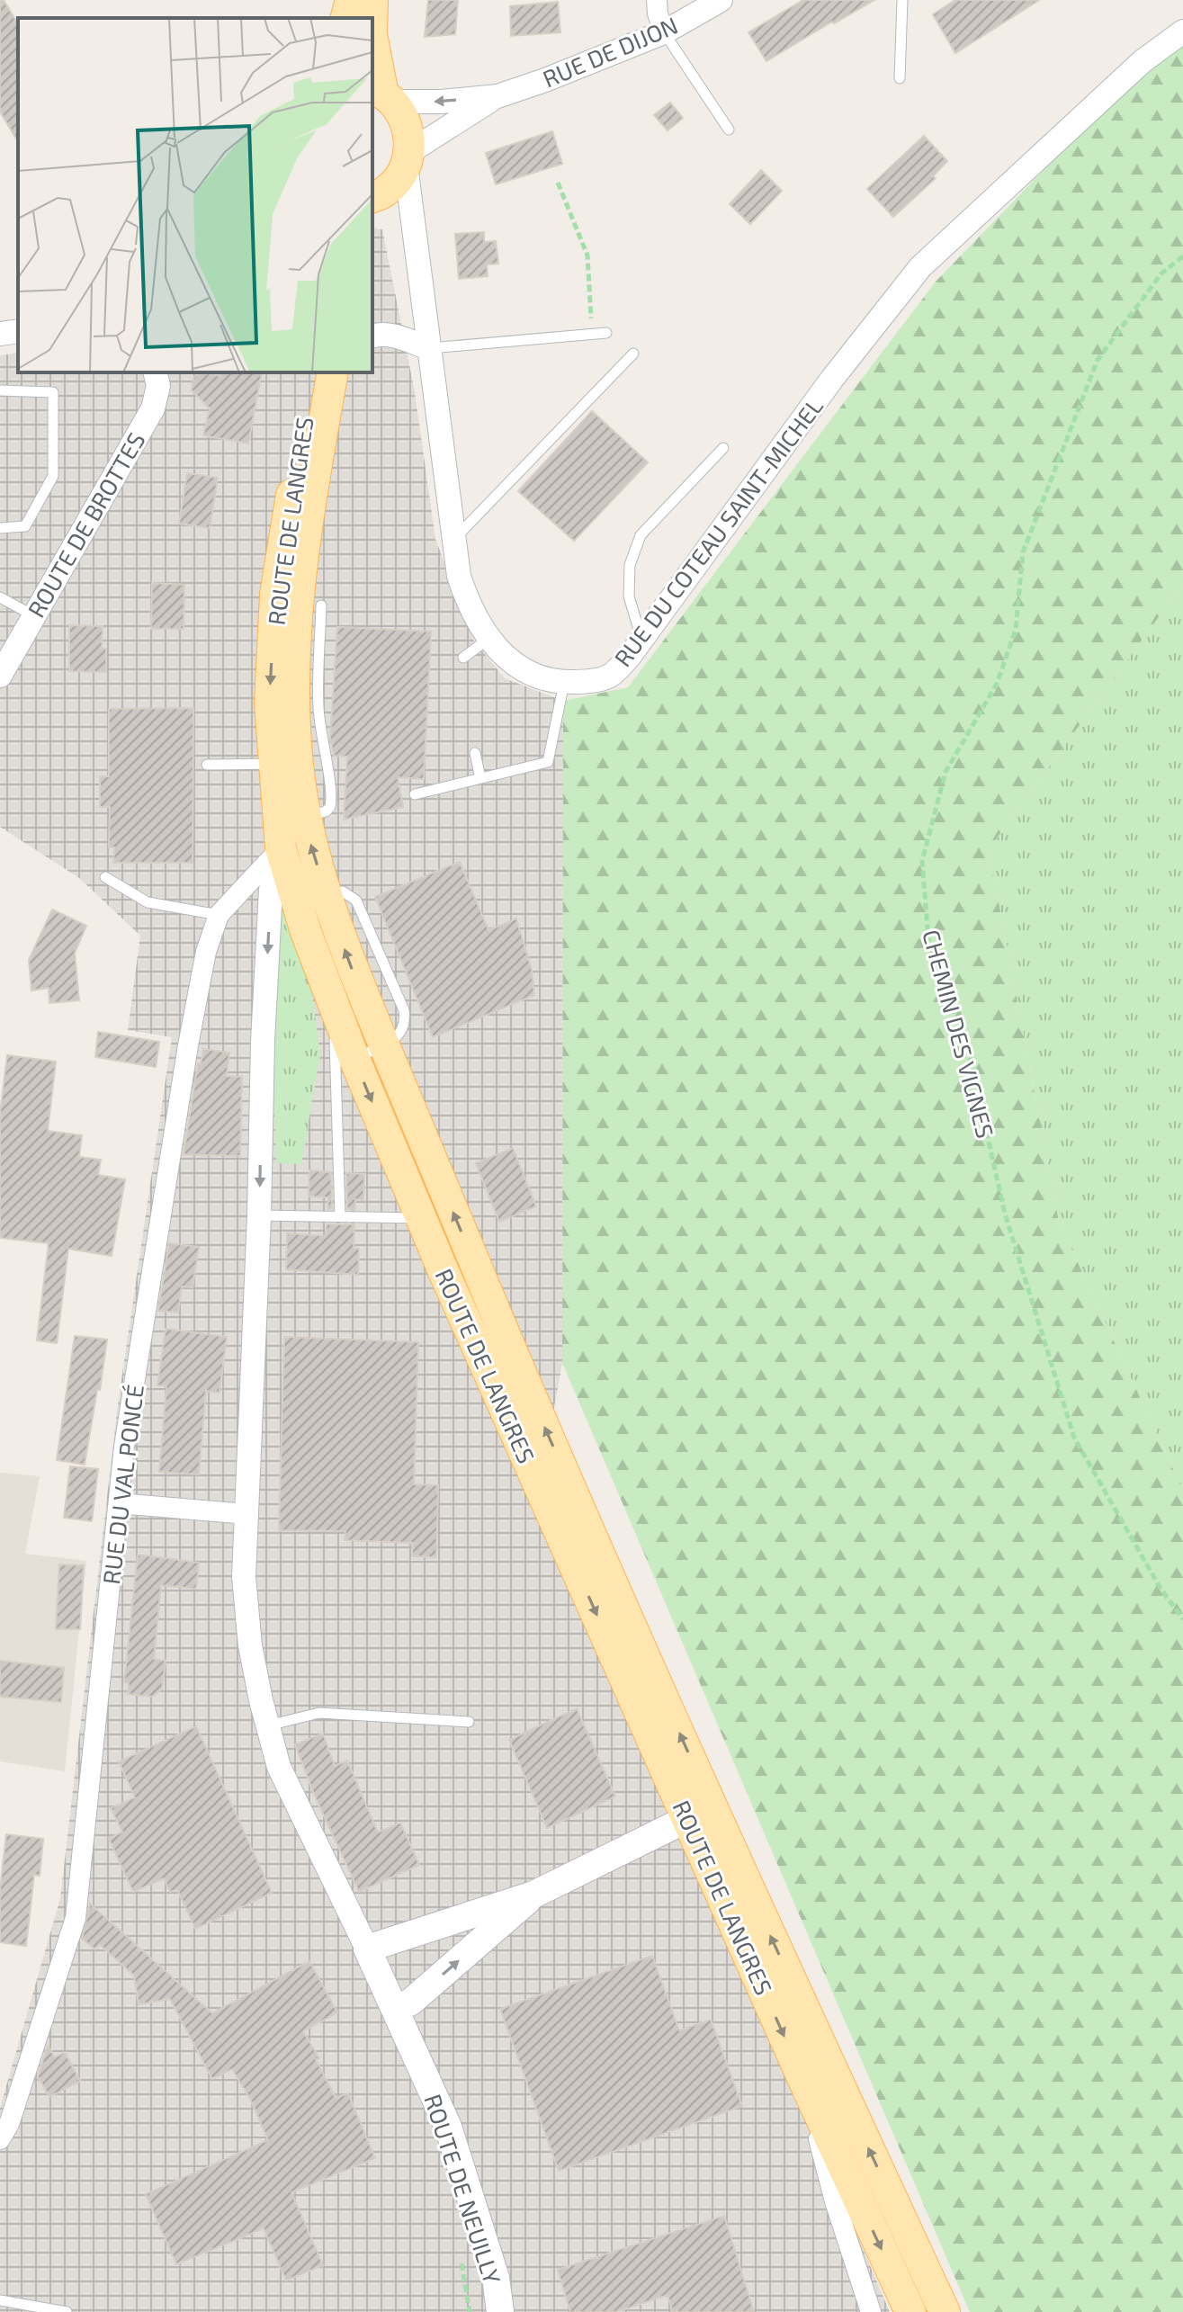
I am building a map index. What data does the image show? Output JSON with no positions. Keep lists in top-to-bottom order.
{
  "streets": {
    "main road": ["ROUTE DE LANGRES", "ROUTE DE NEUILLY"],
    "street": [
      "RUE DE DIJON",
      "ROUTE DE BROTTES",
      "RUE DU COTEAU SAINT-MICHEL",
      "RUE DU VAL PONCÉ"
    ],
    "path": ["CHEMIN DES VIGNES"]
  },
  "crossings": [
    ["RUE DE DIJON", "RUE DU COTEAU SAINT-MICHEL"],
    ["ROUTE DE LANGRES", "RUE DU VAL PONCÉ"]
  ]
}
